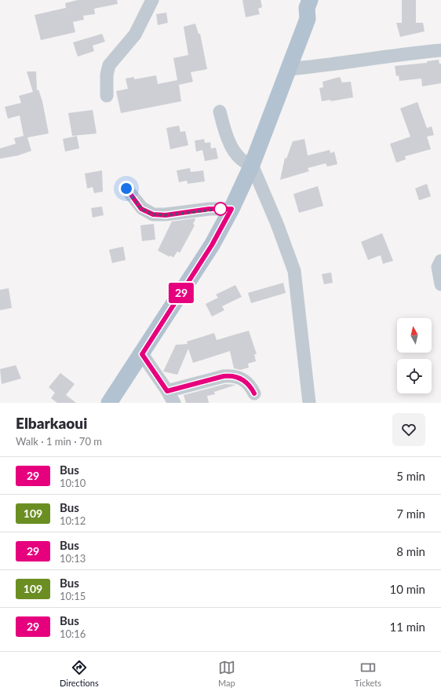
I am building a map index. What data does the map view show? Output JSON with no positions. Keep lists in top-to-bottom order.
{
  "lines": ["bus line 29"],
  "north": "top",
  "page": {
    "on_map": "29",
    "heading": ["Elbarkaoui", "Walk · 1 min · 70 m"],
    "list": [
      {
        "mark": "29",
        "name": "Bus",
        "note": "10:10",
        "value": "5 min"
      },
      {
        "mark": "109",
        "name": "Bus",
        "note": "10:12",
        "value": "7 min"
      },
      {
        "mark": "29",
        "name": "Bus",
        "note": "10:13",
        "value": "8 min"
      },
      {
        "mark": "109",
        "name": "Bus",
        "note": "10:15",
        "value": "10 min"
      },
      {
        "mark": "29",
        "name": "Bus",
        "note": "10:16",
        "value": "11 min"
      }
    ],
    "tabs": ["Directions", "Map", "Tickets"]
  }
}
